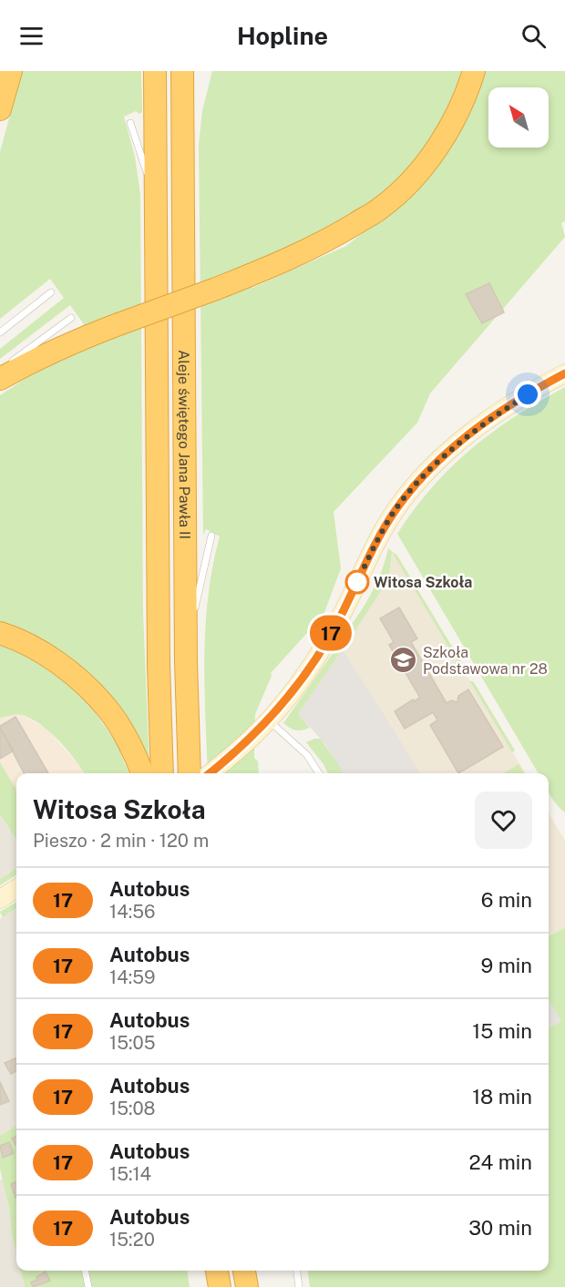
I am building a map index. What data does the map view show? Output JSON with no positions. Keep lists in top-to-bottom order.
{
  "streets": {
    "highway": ["Aleje świętego Jana Pawła II"]
  },
  "places": {
    "other": ["Witosa Szkoła"],
    "school or university": ["Szkoła Podstawowa nr 28"]
  },
  "lines": ["bus line 17"],
  "north": "top left",
  "page": {
    "header": "Hopline",
    "on_map": "17",
    "heading": ["Witosa Szkoła", "Pieszo · 2 min · 120 m"],
    "list": [
      {
        "mark": "17",
        "name": "Autobus",
        "note": "14:56",
        "value": "6 min"
      },
      {
        "mark": "17",
        "name": "Autobus",
        "note": "14:59",
        "value": "9 min"
      },
      {
        "mark": "17",
        "name": "Autobus",
        "note": "15:05",
        "value": "15 min"
      },
      {
        "mark": "17",
        "name": "Autobus",
        "note": "15:08",
        "value": "18 min"
      },
      {
        "mark": "17",
        "name": "Autobus",
        "note": "15:14",
        "value": "24 min"
      },
      {
        "mark": "17",
        "name": "Autobus",
        "note": "15:20",
        "value": "30 min"
      }
    ]
  }
}
